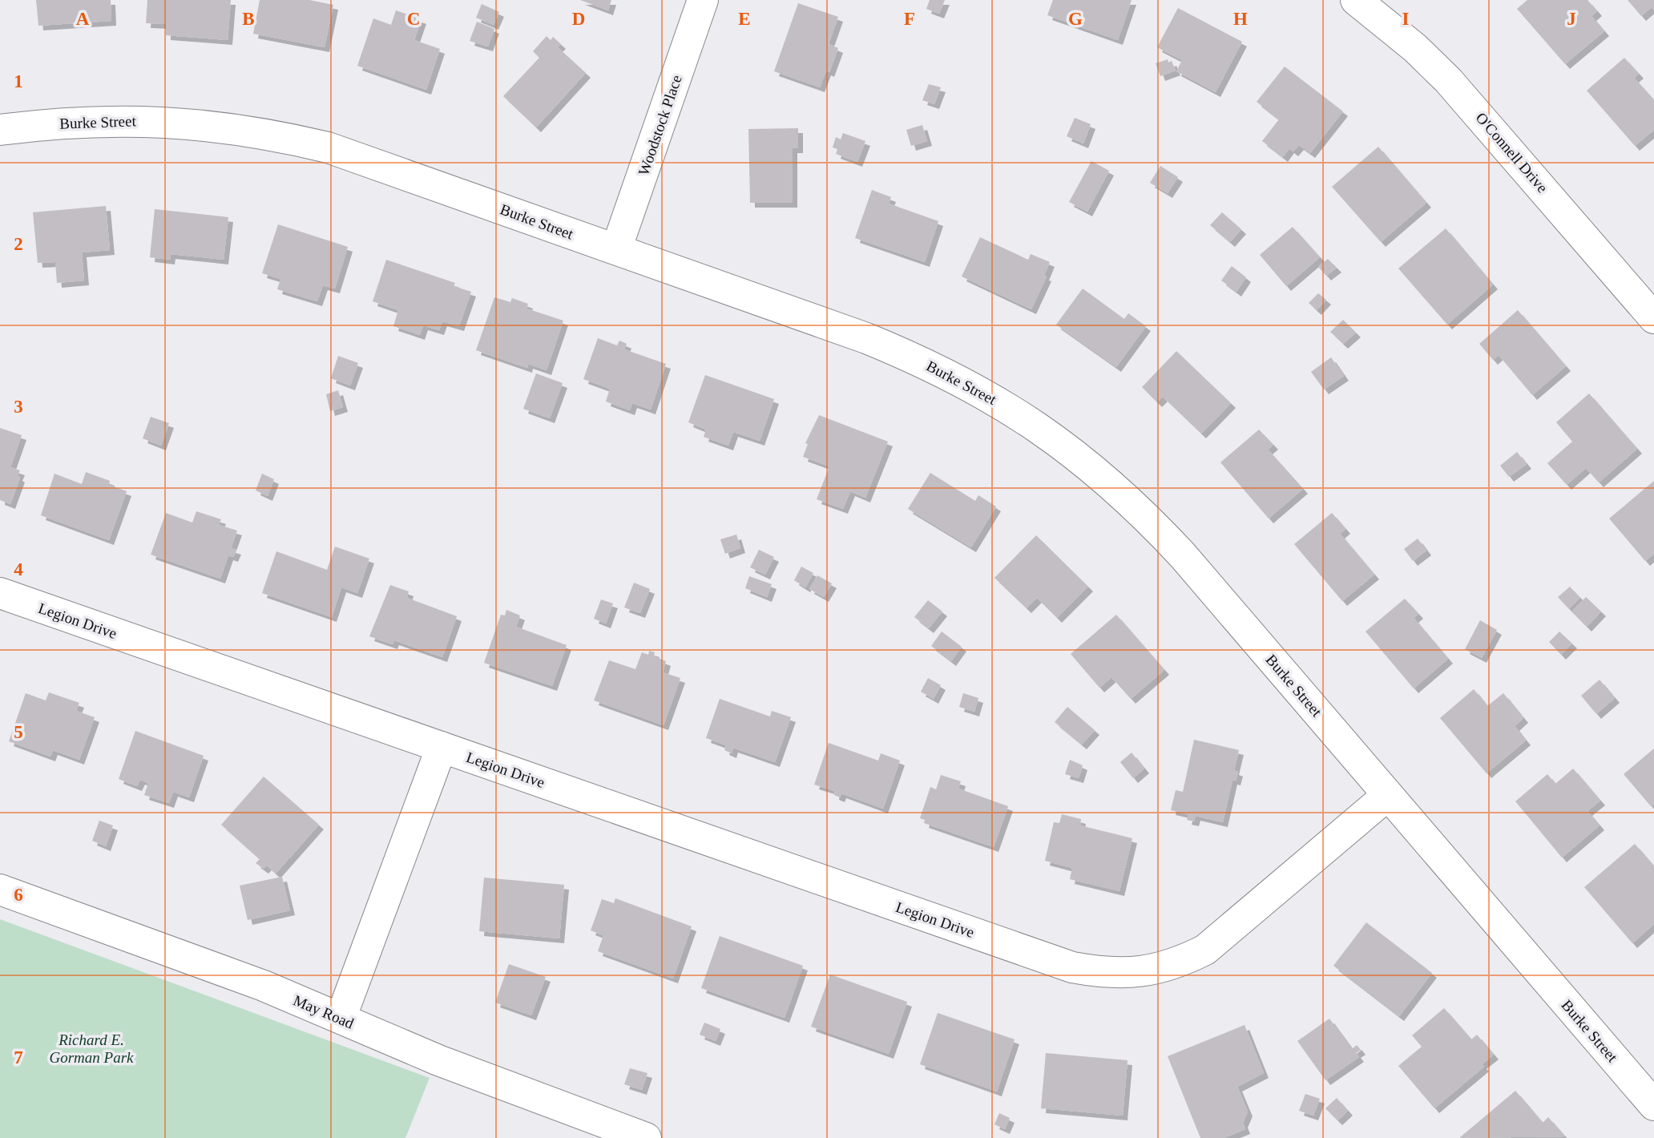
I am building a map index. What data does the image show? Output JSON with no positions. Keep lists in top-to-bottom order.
{
  "streets": {
    "street": [
      "Burke Street",
      "Woodstock Place",
      "O'Connell Drive",
      "Legion Drive",
      "May Road"
    ]
  },
  "crossings": [
    ["Burke Street", "Woodstock Place"],
    ["Burke Street", "Legion Drive"]
  ],
  "parks": ["Richard E. Gorman Park"],
  "grid": {
    "columns": [
      "A",
      "B",
      "C",
      "D",
      "E",
      "F",
      "G",
      "H",
      "I",
      "J"
    ],
    "rows": [
      "1",
      "2",
      "3",
      "4",
      "5",
      "6",
      "7"
    ]
  }
}
